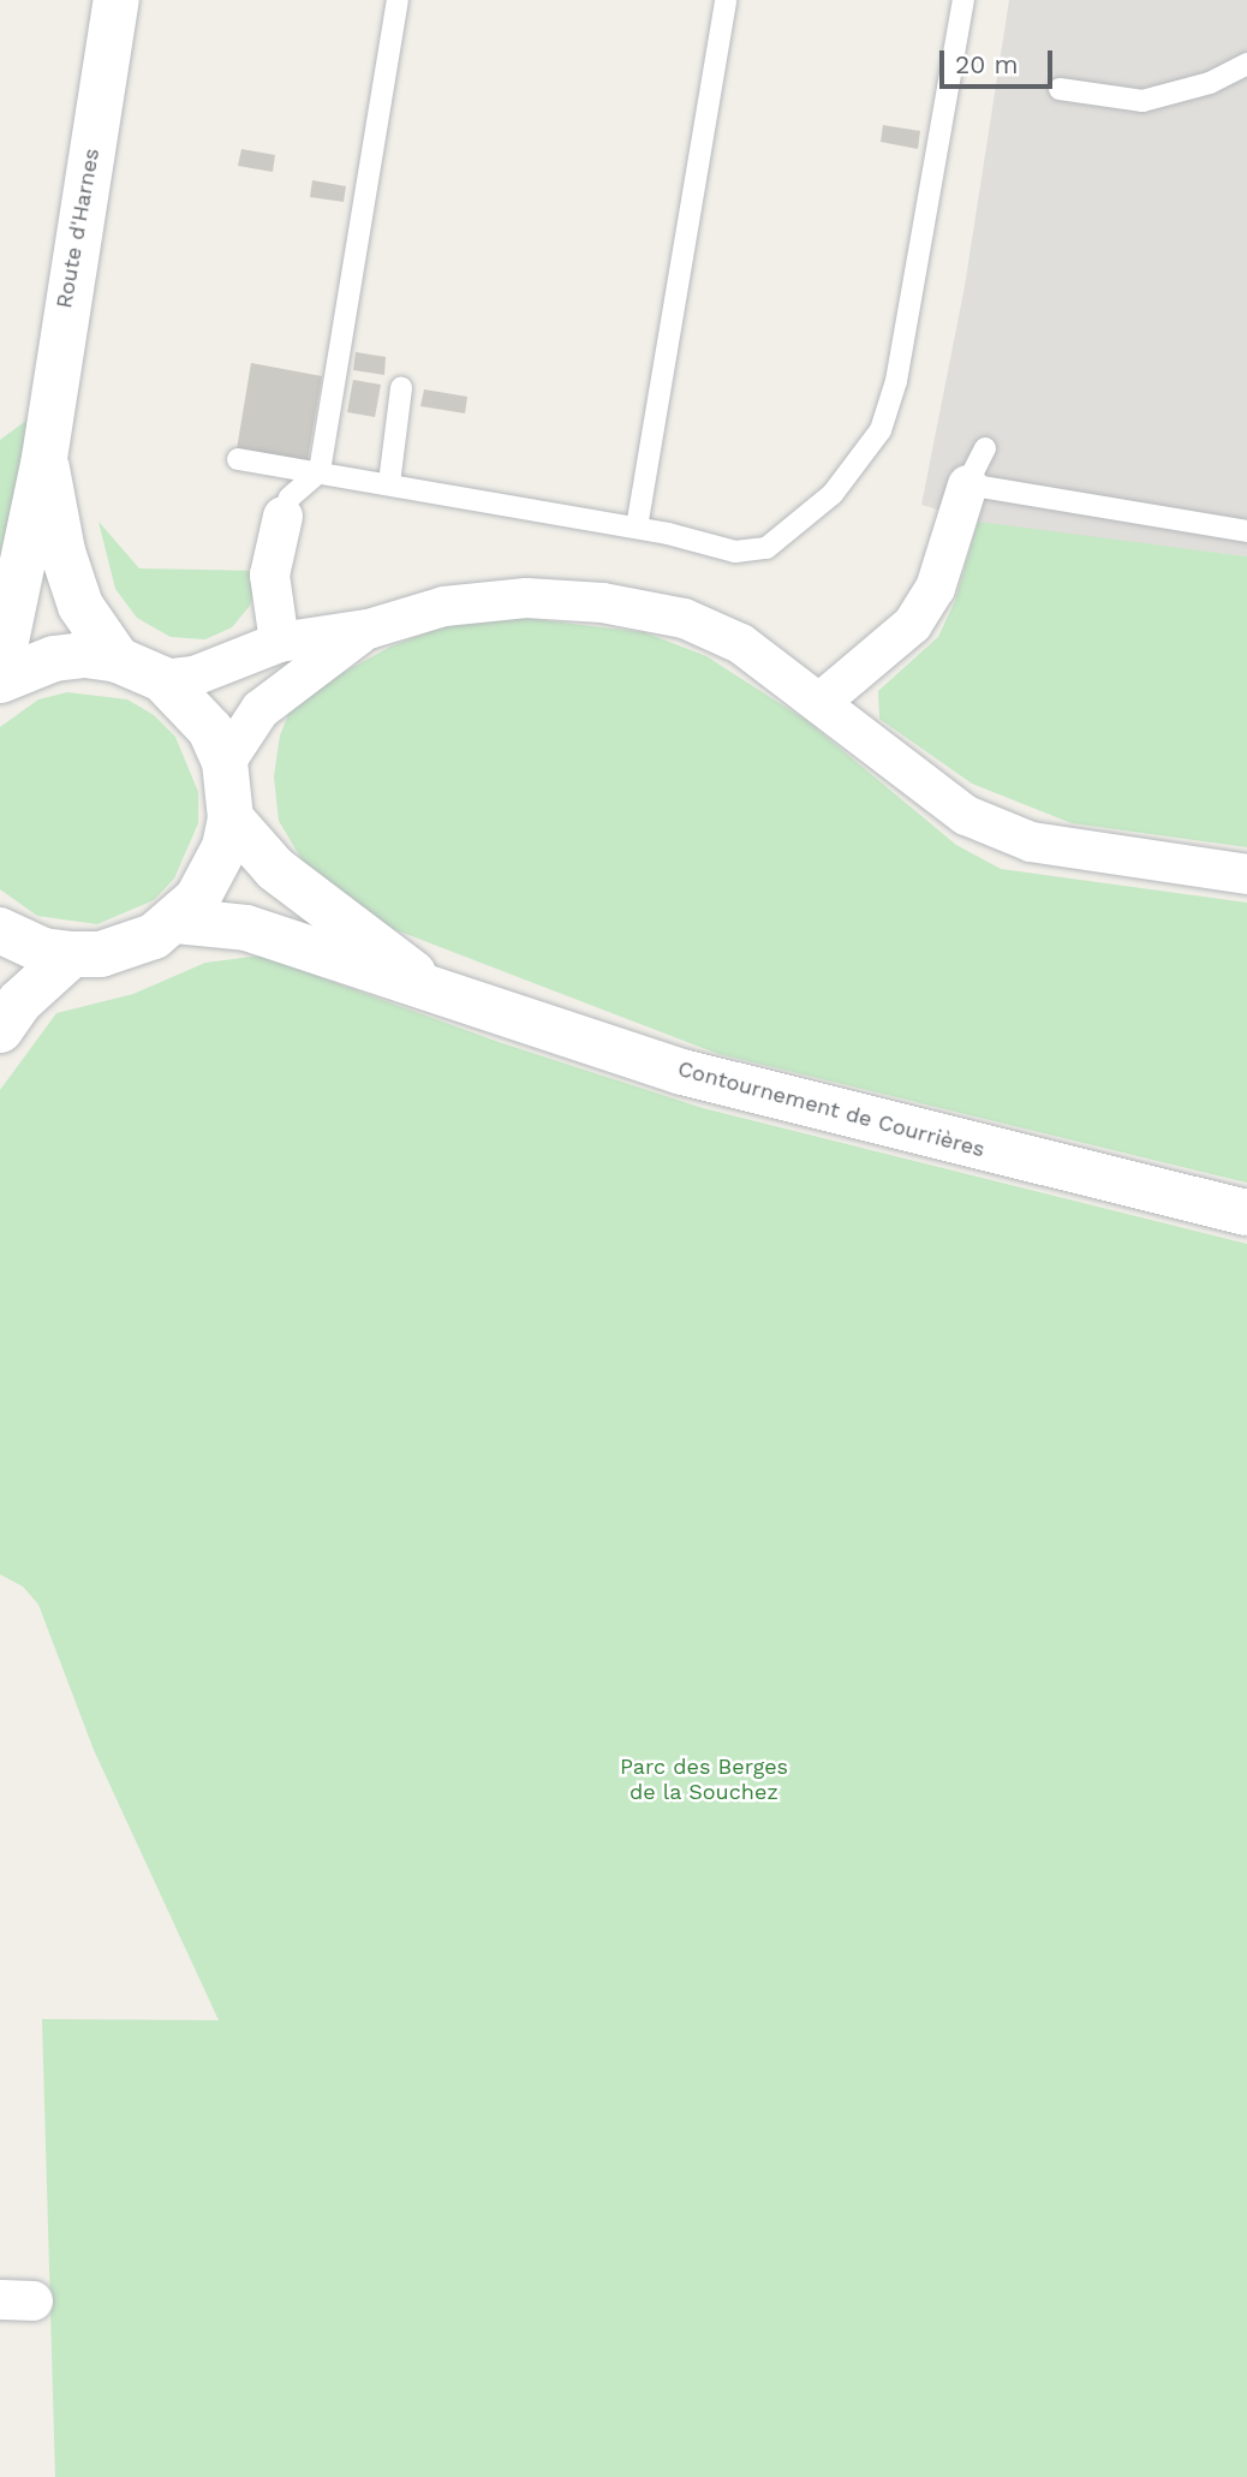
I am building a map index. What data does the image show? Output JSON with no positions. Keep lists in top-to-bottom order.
{
  "streets": {
    "main road": ["Route d'Harnes", "Contournement de Courrières"]
  },
  "parks": ["Parc des Berges de la Souchez"],
  "scale_bar": "20 m"
}
